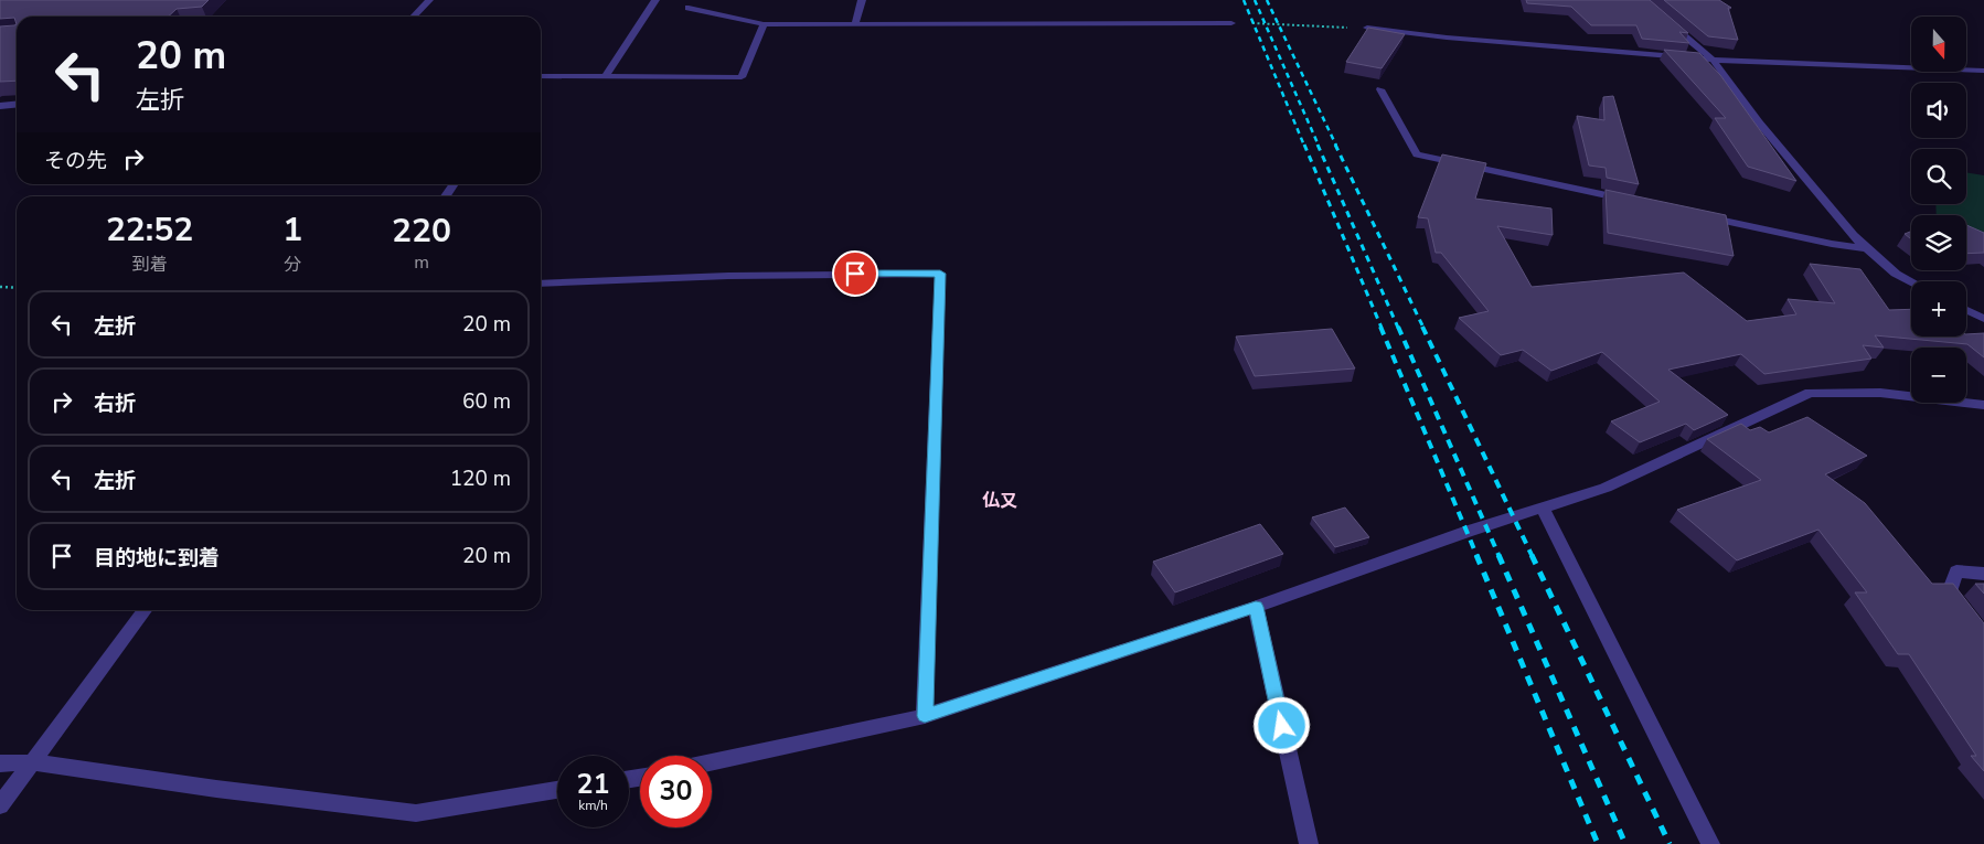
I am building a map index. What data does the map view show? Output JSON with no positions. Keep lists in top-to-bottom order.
{
  "districts": ["仏又"],
  "north": "bottom",
  "page": {
    "map_buttons": ["+", "−"],
    "turn": ["20 m", "左折"],
    "then": "その先",
    "eta": [
      "22:52",
      "到着",
      "1",
      "分",
      "220",
      "m"
    ],
    "list": [
      {
        "name": "左折",
        "value": "20 m"
      },
      {
        "name": "右折",
        "value": "60 m"
      },
      {
        "name": "左折",
        "value": "120 m"
      },
      {
        "name": "目的地に到着",
        "value": "20 m"
      }
    ],
    "speed": "21 km/h",
    "limit": "30"
  }
}
